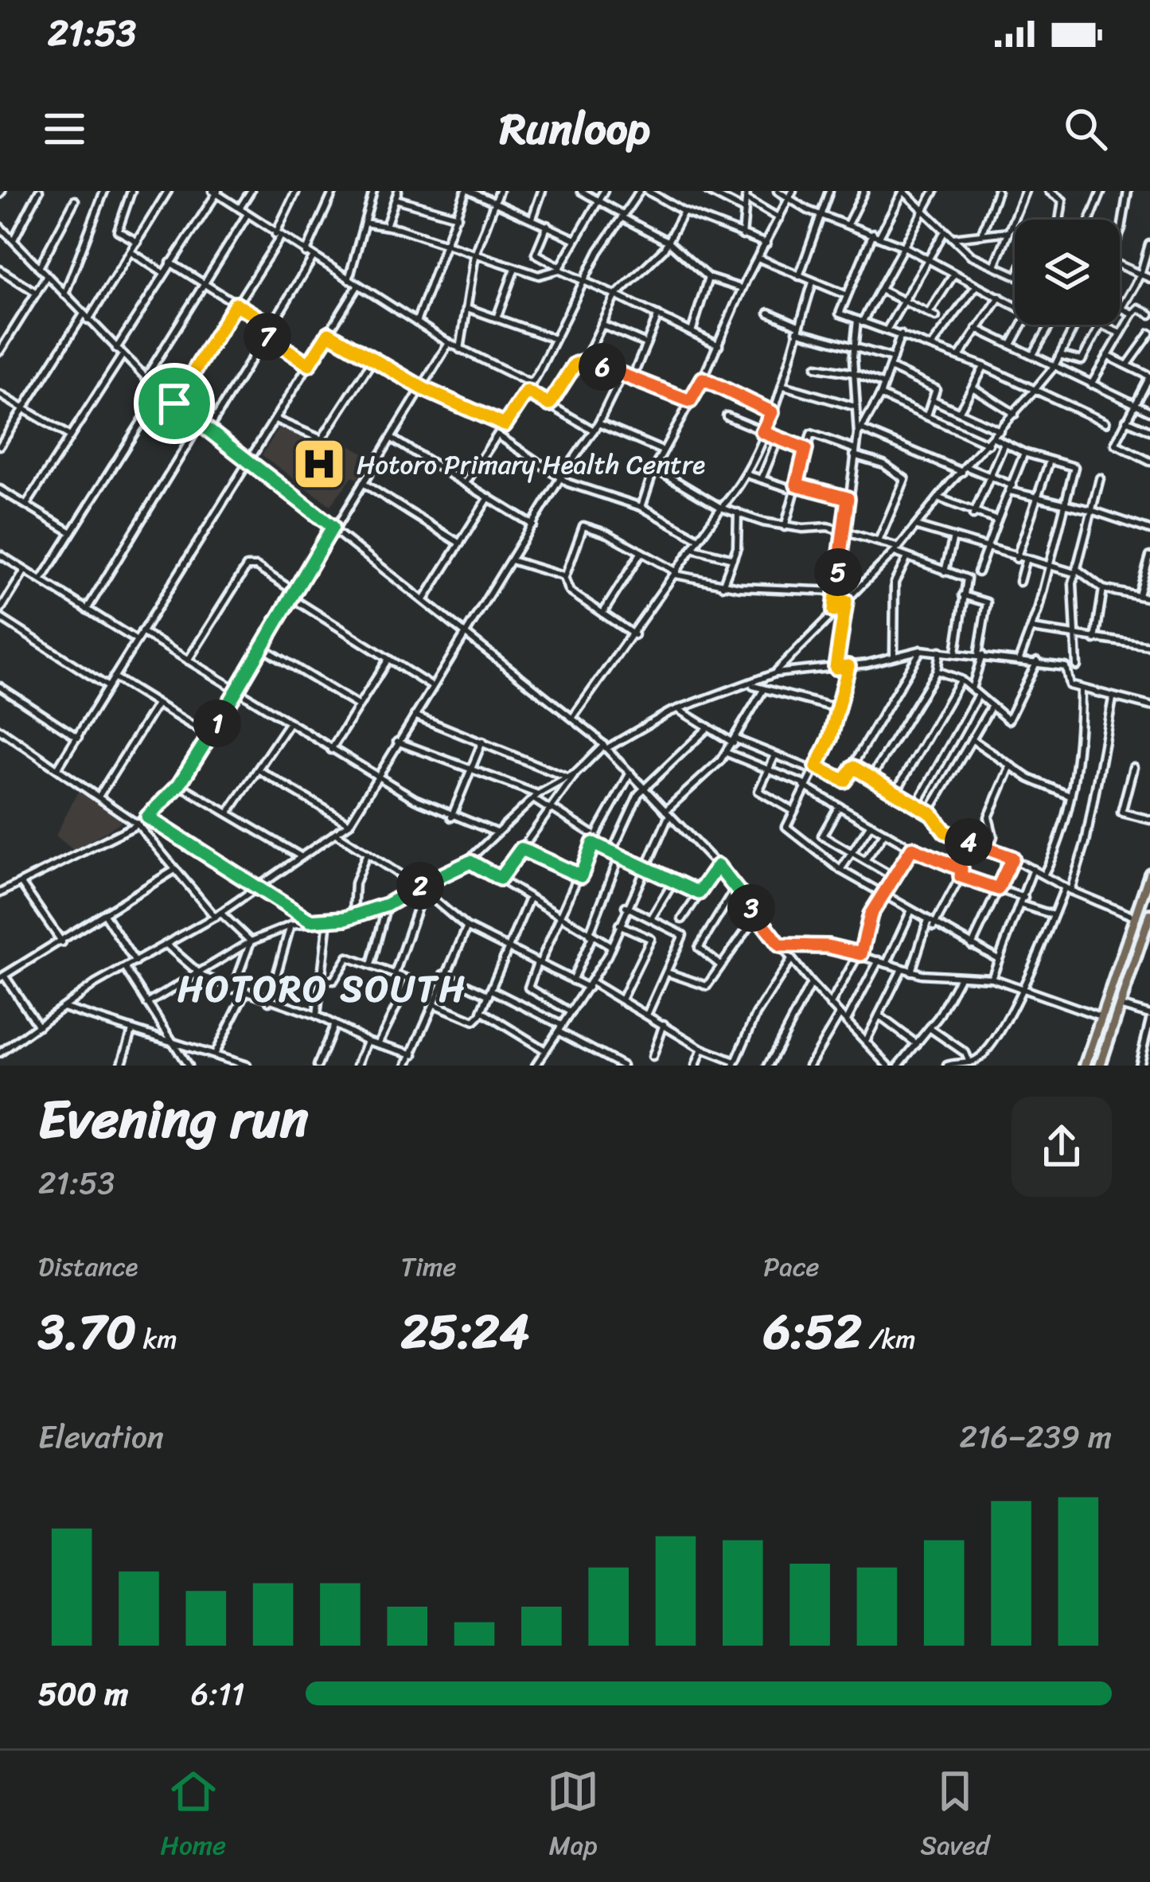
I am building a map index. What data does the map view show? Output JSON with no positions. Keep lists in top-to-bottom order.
{
  "districts": ["HOTORO SOUTH"],
  "places": {
    "hospital": ["Hotoro Primary Health Centre"]
  },
  "page": {
    "status": "21:53",
    "header": "Runloop",
    "pins": [
      "7",
      "6",
      "5",
      "1",
      "4",
      "2",
      "3"
    ],
    "heading": ["Evening run", "21:53"],
    "stats": [
      ["Distance", "3.70 km"],
      ["Time", "25:24"],
      ["Pace", "6:52 /km"]
    ],
    "chart": ["Elevation", "216–239 m"],
    "list": [
      {
        "name": "500 m",
        "note": "6:11"
      }
    ],
    "tabs": ["Home", "Map", "Saved"]
  }
}
